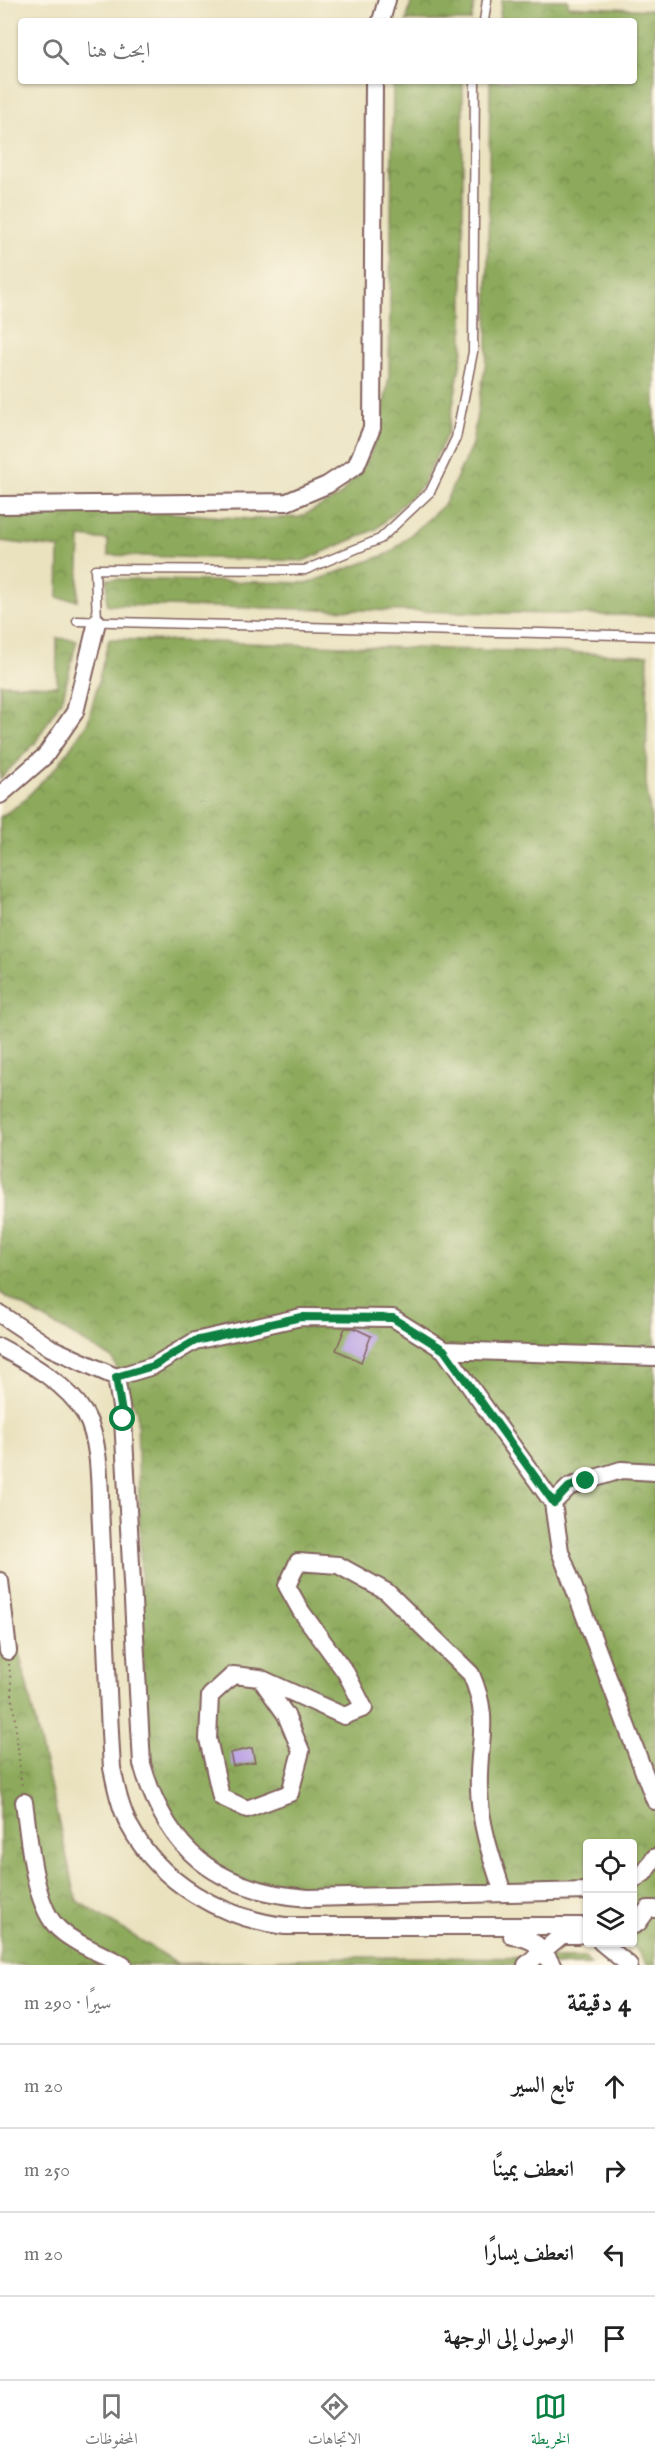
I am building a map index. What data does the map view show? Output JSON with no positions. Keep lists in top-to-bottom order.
{
  "page": {
    "search": "ابحث هنا",
    "heading": ["4 دقيقة", "سيرًا · 290 m"],
    "list": [
      ["تابع السير", "20 m"],
      ["انعطف يمينًا", "250 m"],
      ["انعطف يسارًا", "20 m"],
      "الوصول إلى الوجهة"
    ],
    "nav": ["الخريطة", "الاتجاهات", "المحفوظات"]
  }
}
